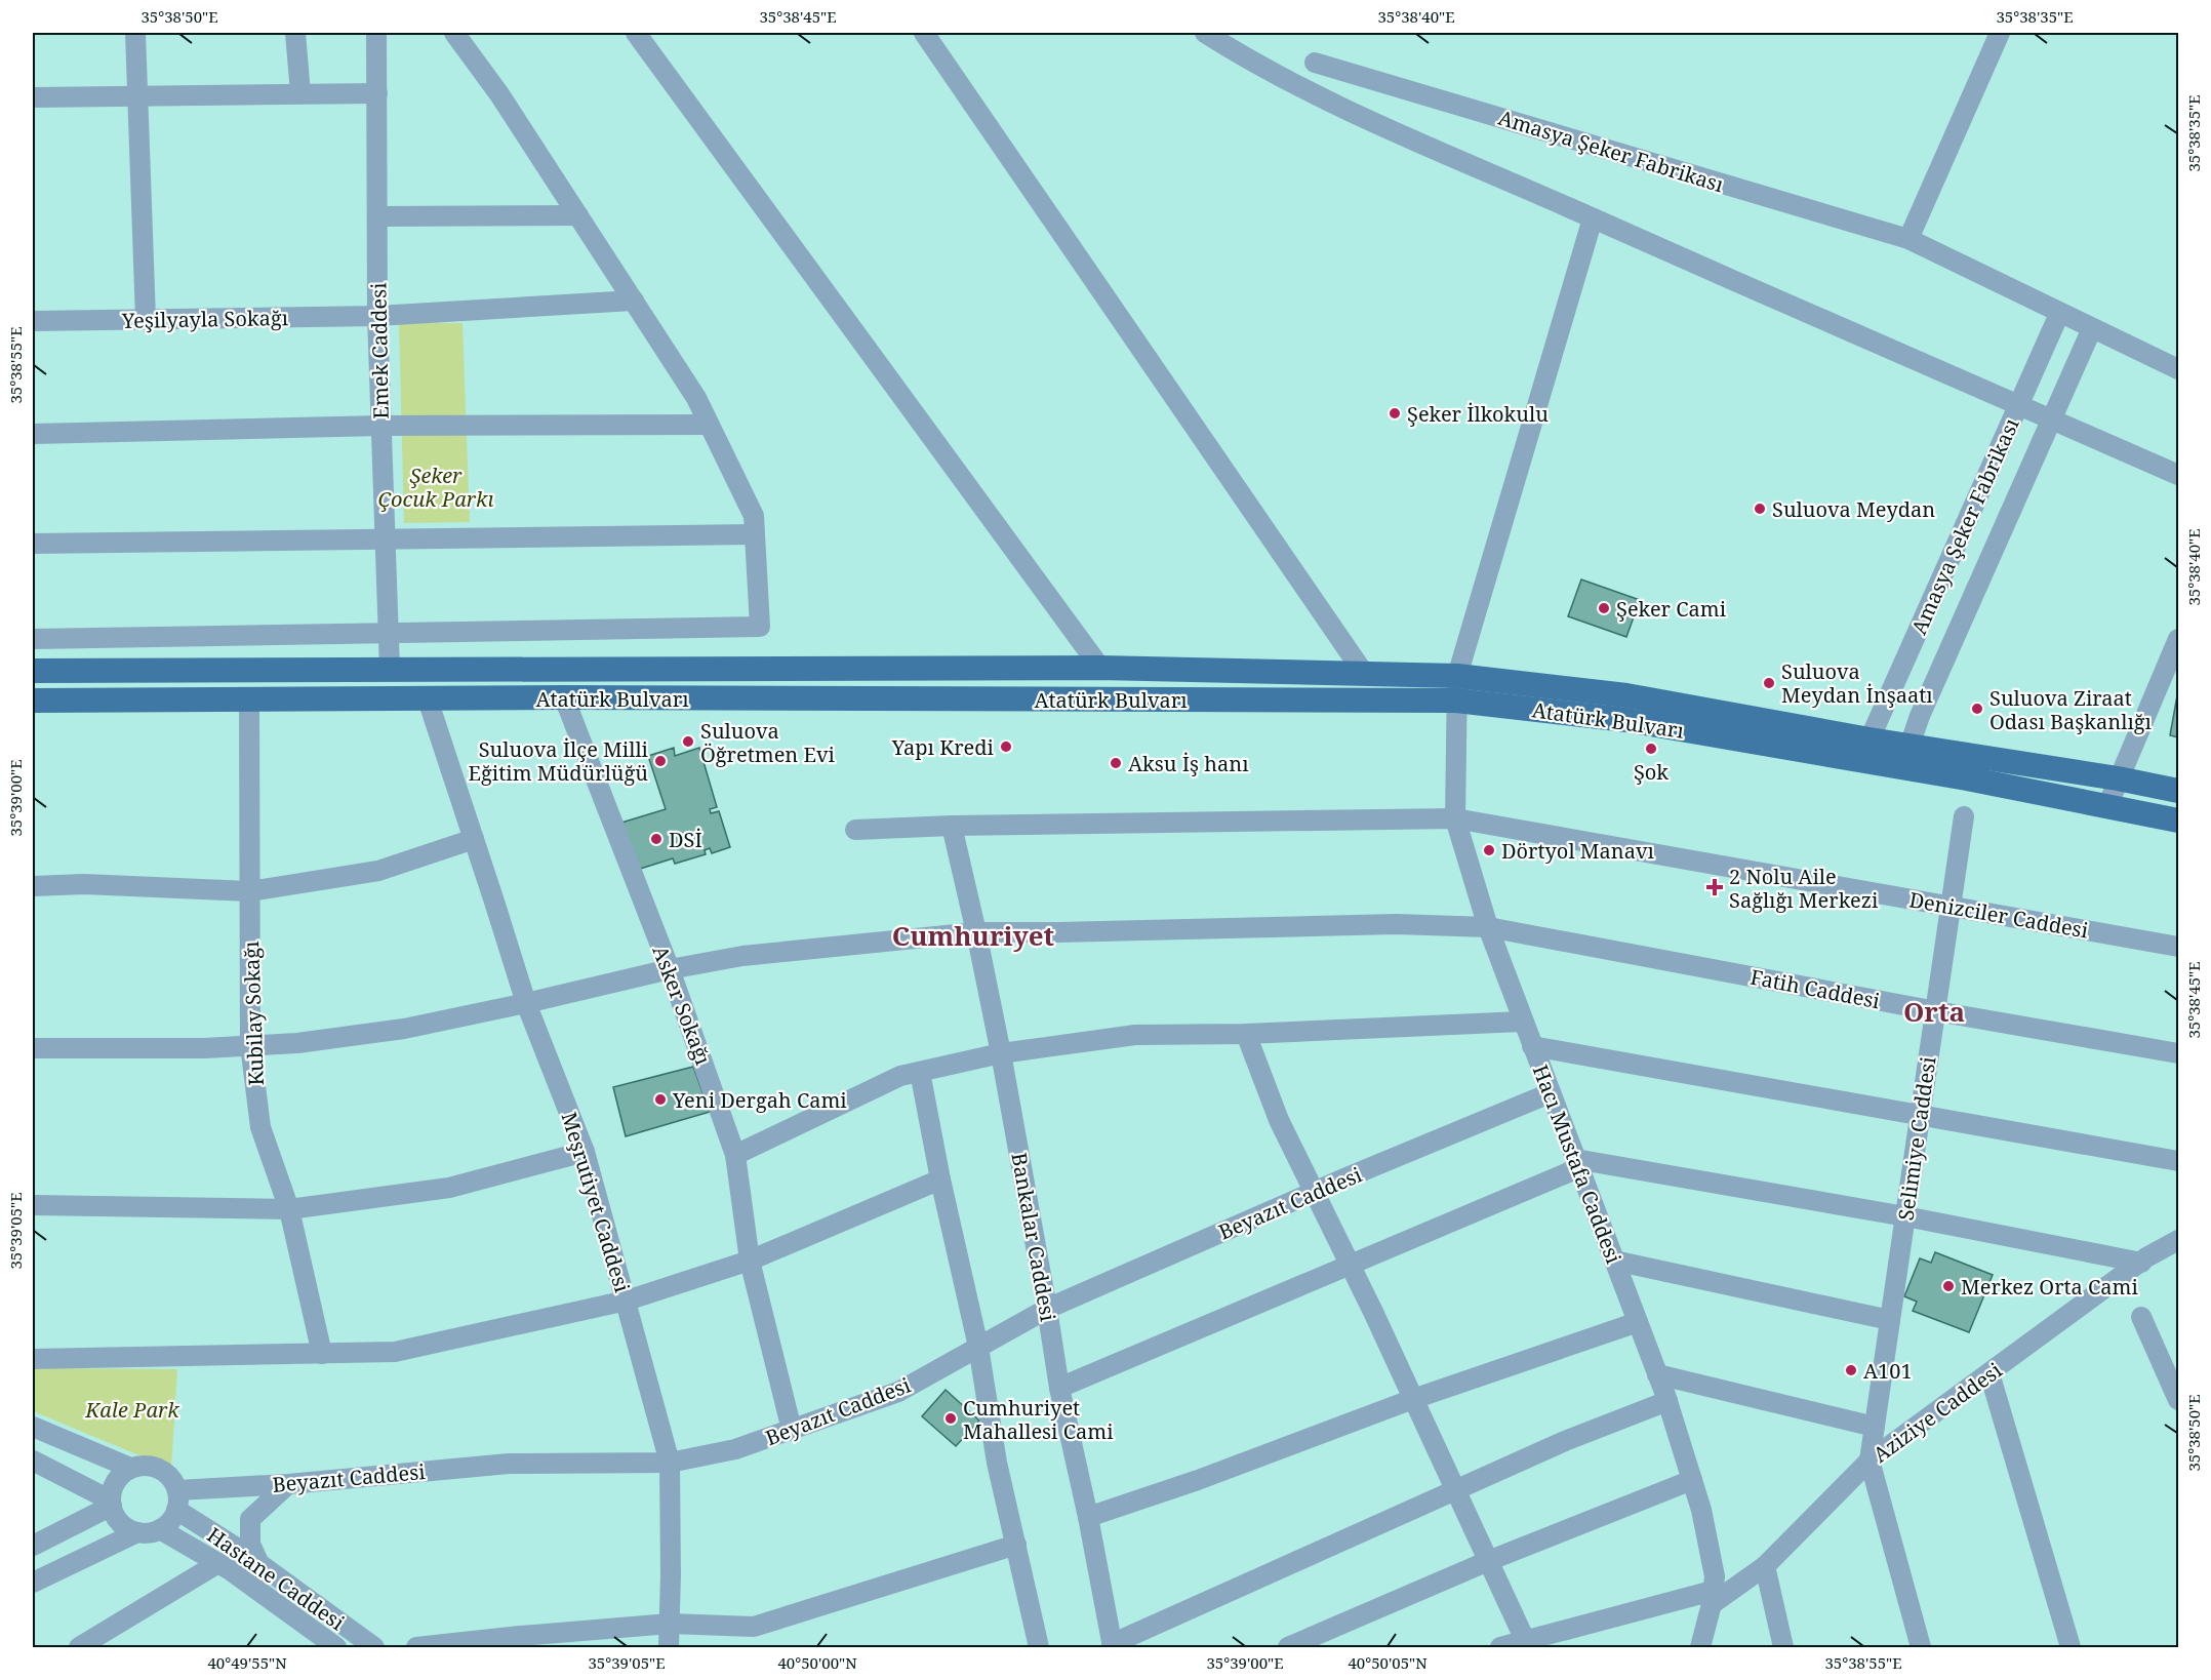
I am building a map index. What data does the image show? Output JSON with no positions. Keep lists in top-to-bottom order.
{
  "streets": {
    "main road": ["Atatürk Bulvarı"],
    "street": [
      "Amasya Şeker Fabrikası",
      "Yeşilyayla Sokağı",
      "Emek Caddesi",
      "Denizciler Caddesi",
      "Fatih Caddesi",
      "Asker Sokağı",
      "Kubilay Sokağı",
      "Selimiye Caddesi",
      "Hacı Mustafa Caddesi",
      "Meşrutiyet Caddesi",
      "Beyazıt Caddesi",
      "Bankalar Caddesi",
      "Aziziye Caddesi",
      "Hastane Caddesi"
    ]
  },
  "crossings": [
    ["Amasya Şeker Fabrikası", "Atatürk Bulvarı"],
    ["Yeşilyayla Sokağı", "Emek Caddesi"],
    ["Emek Caddesi", "Atatürk Bulvarı"],
    ["Atatürk Bulvarı", "Asker Sokağı"],
    ["Atatürk Bulvarı", "Kubilay Sokağı"],
    ["Atatürk Bulvarı", "Hacı Mustafa Caddesi"],
    ["Atatürk Bulvarı", "Meşrutiyet Caddesi"],
    ["Denizciler Caddesi", "Selimiye Caddesi"],
    ["Denizciler Caddesi", "Hacı Mustafa Caddesi"],
    ["Denizciler Caddesi", "Bankalar Caddesi"],
    ["Fatih Caddesi", "Asker Sokağı"],
    ["Fatih Caddesi", "Kubilay Sokağı"],
    ["Fatih Caddesi", "Selimiye Caddesi"],
    ["Fatih Caddesi", "Hacı Mustafa Caddesi"],
    ["Fatih Caddesi", "Meşrutiyet Caddesi"],
    ["Fatih Caddesi", "Bankalar Caddesi"],
    ["Asker Sokağı", "Beyazıt Caddesi"],
    ["Selimiye Caddesi", "Aziziye Caddesi"],
    ["Hacı Mustafa Caddesi", "Beyazıt Caddesi"],
    ["Hacı Mustafa Caddesi", "Aziziye Caddesi"],
    ["Meşrutiyet Caddesi", "Beyazıt Caddesi"],
    ["Beyazıt Caddesi", "Bankalar Caddesi"],
    ["Beyazıt Caddesi", "Hastane Caddesi"]
  ],
  "districts": ["Cumhuriyet", "Orta"],
  "parks": ["Şeker Çocuk Parkı", "Kale Park"],
  "places": {
    "other": [
      "Şeker İlkokulu",
      "Suluova Meydan",
      "Şeker Cami",
      "Suluova Meydan İnşaatı",
      "Suluova Ziraat Odası Başkanlığı",
      "Suluova Öğretmen Evi",
      "Yapı Kredi",
      "Şok",
      "Suluova İlçe Milli Eğitim Müdürlüğü",
      "Aksu İş hanı",
      "DSİ",
      "Dörtyol Manavı",
      "Yeni Dergah Cami",
      "Merkez Orta Cami",
      "A101",
      "Cumhuriyet Mahallesi Cami"
    ],
    "health": ["2 Nolu Aile Sağlığı Merkezi"]
  },
  "coordinates": [
    "35°38'50\"E",
    "35°38'45\"E",
    "35°38'40\"E",
    "35°38'35\"E",
    "35°38'55\"E",
    "35°39'00\"E",
    "35°39'05\"E",
    "40°49'55\"N",
    "40°50'00\"N",
    "40°50'05\"N"
  ]
}
